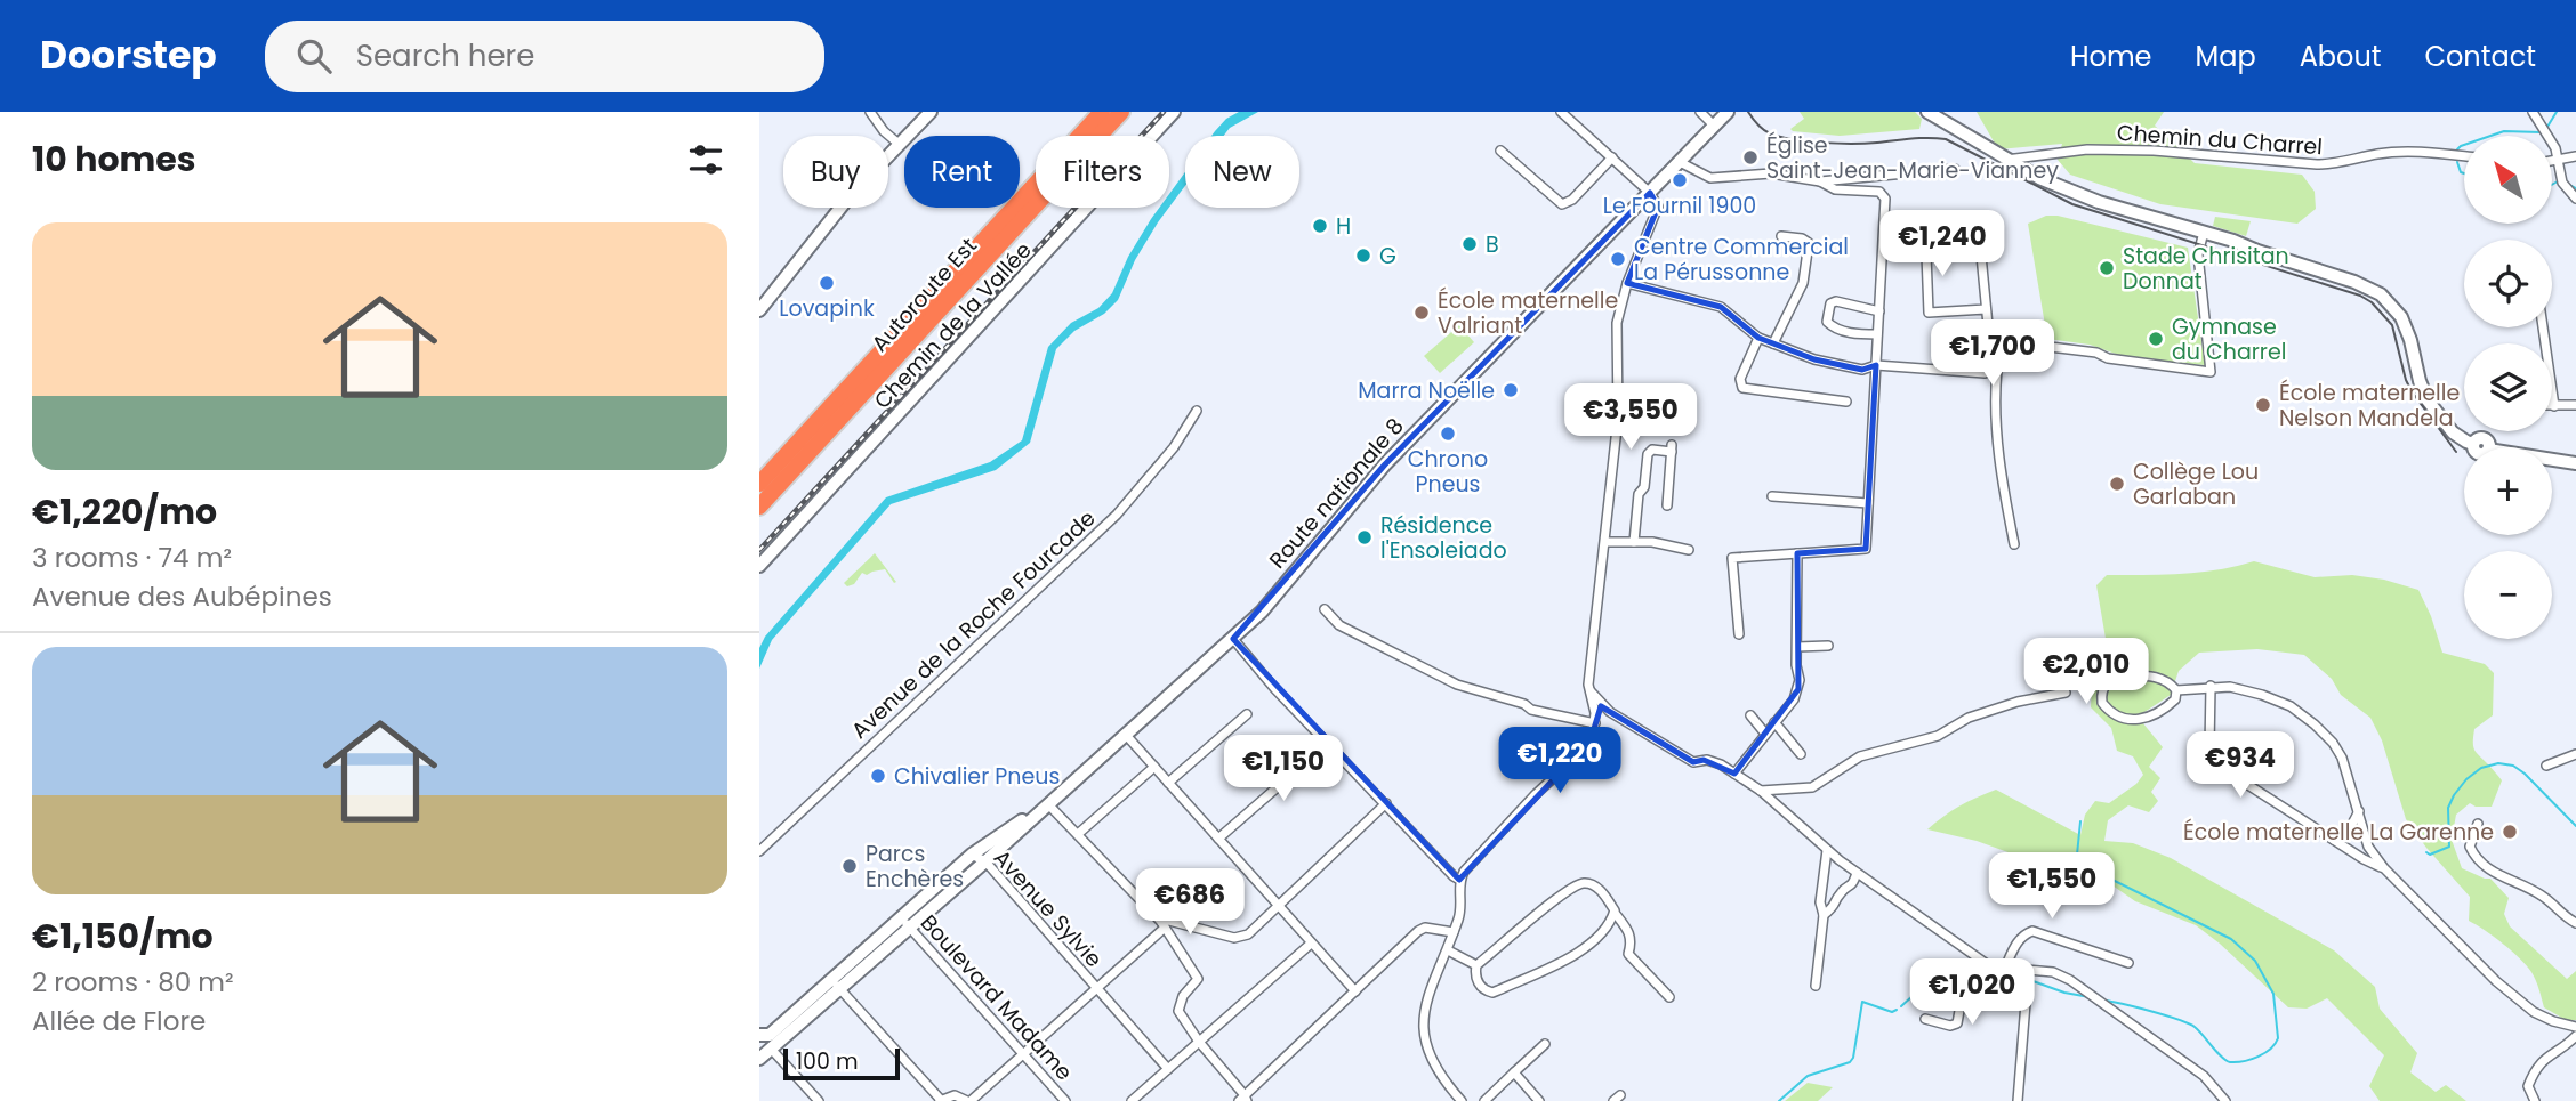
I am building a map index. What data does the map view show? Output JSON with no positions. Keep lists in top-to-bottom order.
{
  "streets": {
    "highway": ["Autoroute Est"],
    "main road": ["Chemin de la Vallée", "Route nationale 8"],
    "street": [
      "Chemin du Charrel",
      "Avenue de la Roche Fourcade",
      "Avenue Sylvie",
      "Boulevard Madame"
    ]
  },
  "places": [
    "Église Saint-Jean-Marie-Vianney",
    "Le Fournil 1900",
    "H",
    "B",
    "G",
    "Centre Commercial La Pérussonne",
    "Stade Chrisitan Donnat",
    "Lovapink",
    "École maternelle Valriant",
    "Gymnase du Charrel",
    "Marra Noëlle",
    "École maternelle Nelson Mandela",
    "Chrono Pneus",
    "Collège Lou Garlaban",
    "Résidence l'Ensoleiado",
    "Chivalier Pneus",
    "École maternelle La Garenne",
    "Parcs Enchères"
  ],
  "scale_bar": "100 m",
  "north": "top left",
  "page": {
    "header": "Doorstep",
    "search": "Search here",
    "nav": [
      "Home",
      "Map",
      "About",
      "Contact"
    ],
    "heading": "10 homes",
    "map_buttons": ["+", "−"],
    "chip": [
      "Buy",
      "Rent",
      "Filters",
      "New"
    ],
    "list": [
      {
        "name": "€1,220/mo",
        "note": "3 rooms · 74 m² · Avenue des Aubépines"
      },
      {
        "name": "€1,150/mo",
        "note": "2 rooms · 80 m² · Allée de Flore"
      }
    ],
    "price": [
      "€1,240",
      "€1,700",
      "€3,550",
      "€2,010",
      "€1,220",
      "€934",
      "€1,150",
      "€1,550",
      "€686",
      "€1,020"
    ],
    "scale": "100 m"
  }
}
